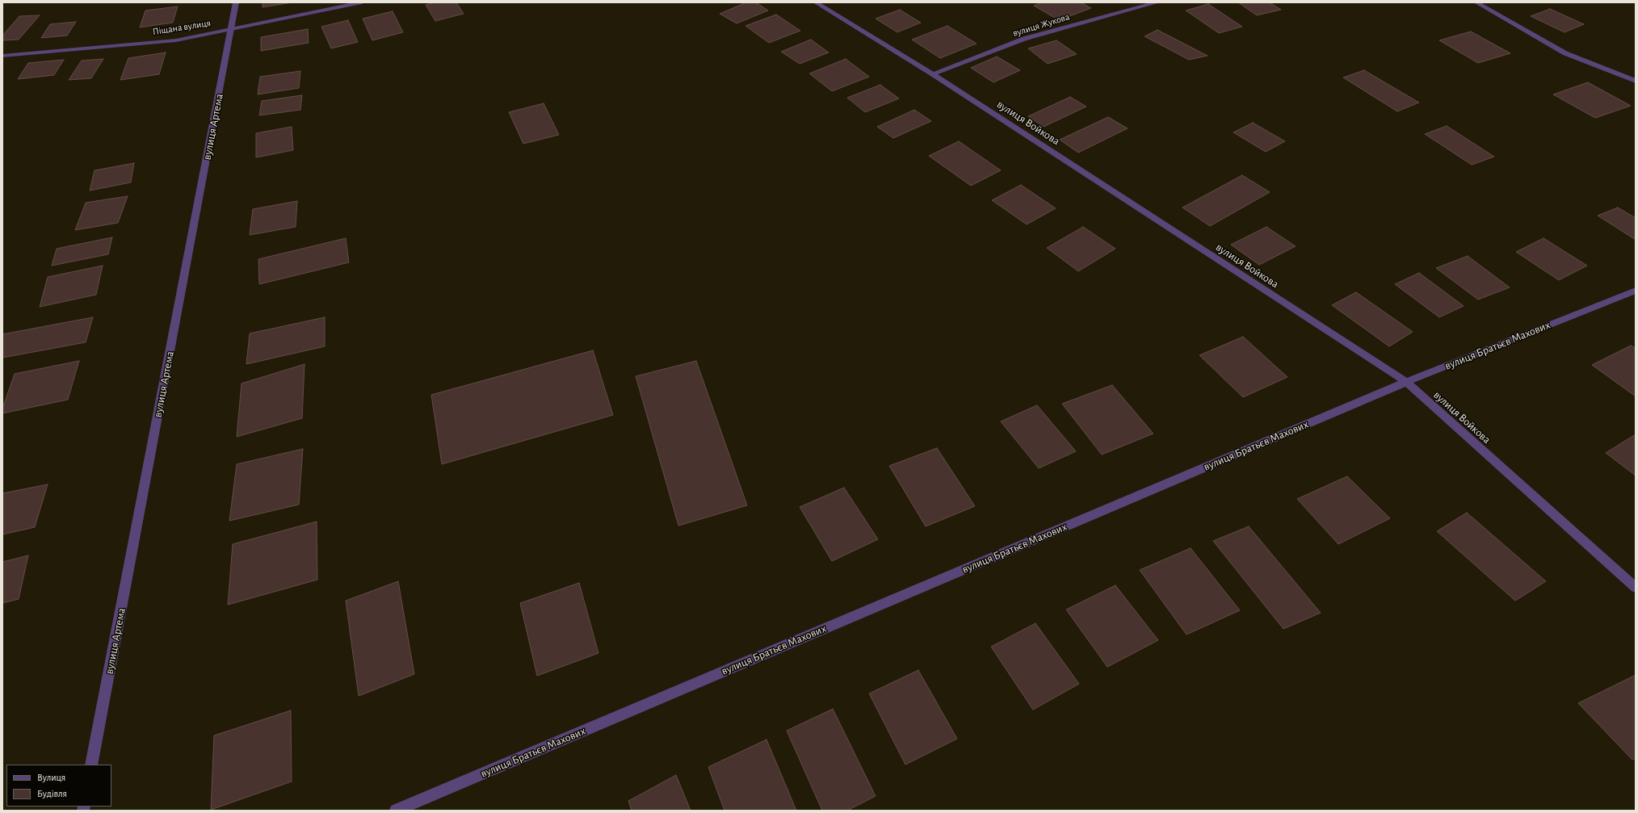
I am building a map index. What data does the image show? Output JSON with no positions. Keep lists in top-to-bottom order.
{
  "streets": {
    "street": [
      "вулиця Жукова",
      "Піщана вулиця",
      "вулиця Войкова",
      "вулиця Артема",
      "вулиця Братьєв Махових"
    ]
  },
  "crossings": [
    ["вулиця Жукова", "вулиця Войкова"],
    ["Піщана вулиця", "вулиця Артема"],
    ["вулиця Войкова", "вулиця Братьєв Махових"]
  ],
  "legend": ["Вулиця", "Будівля"]
}
